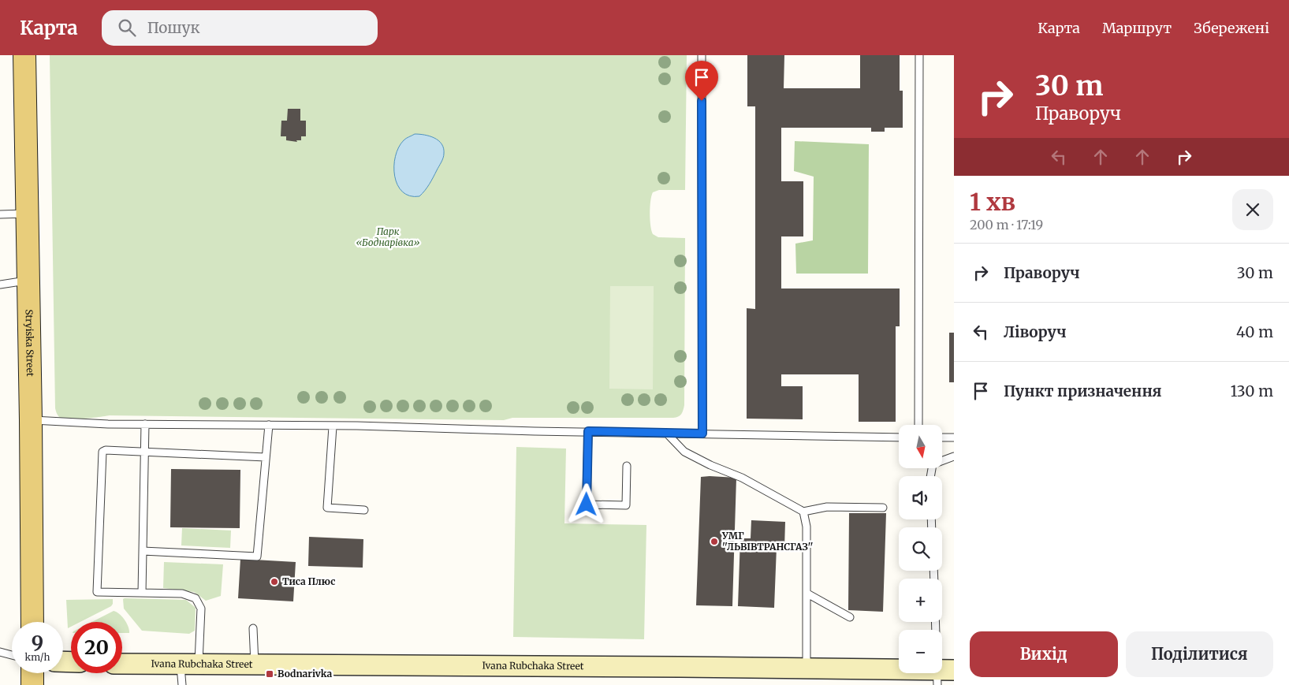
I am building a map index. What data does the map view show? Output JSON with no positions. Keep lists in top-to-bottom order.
{
  "streets": {
    "main road": ["Stryiska Street"],
    "street": ["Ivana Rubchaka Street"]
  },
  "parks": ["Парк «Боднарівка»"],
  "places": {
    "other": ["УМГ ''ЛЬВІВТРАНСГАЗ''", "Тиса Плюс"],
    "transit": ["Bodnarivka"]
  },
  "north": "bottom",
  "page": {
    "header": "Карта",
    "search": "Пошук",
    "nav": ["Карта", "Маршрут", "Збережені"],
    "turn": ["30 m", "Праворуч"],
    "heading": ["1 хв", "200 m · 17:19"],
    "list": [
      {
        "name": "Праворуч",
        "value": "30 m"
      },
      {
        "name": "Ліворуч",
        "value": "40 m"
      },
      {
        "name": "Пункт призначення",
        "value": "130 m"
      }
    ],
    "map_buttons": ["+", "−"],
    "speed": "9 km/h",
    "limit": "20",
    "buttons": ["Вихід", "Поділитися"]
  }
}
